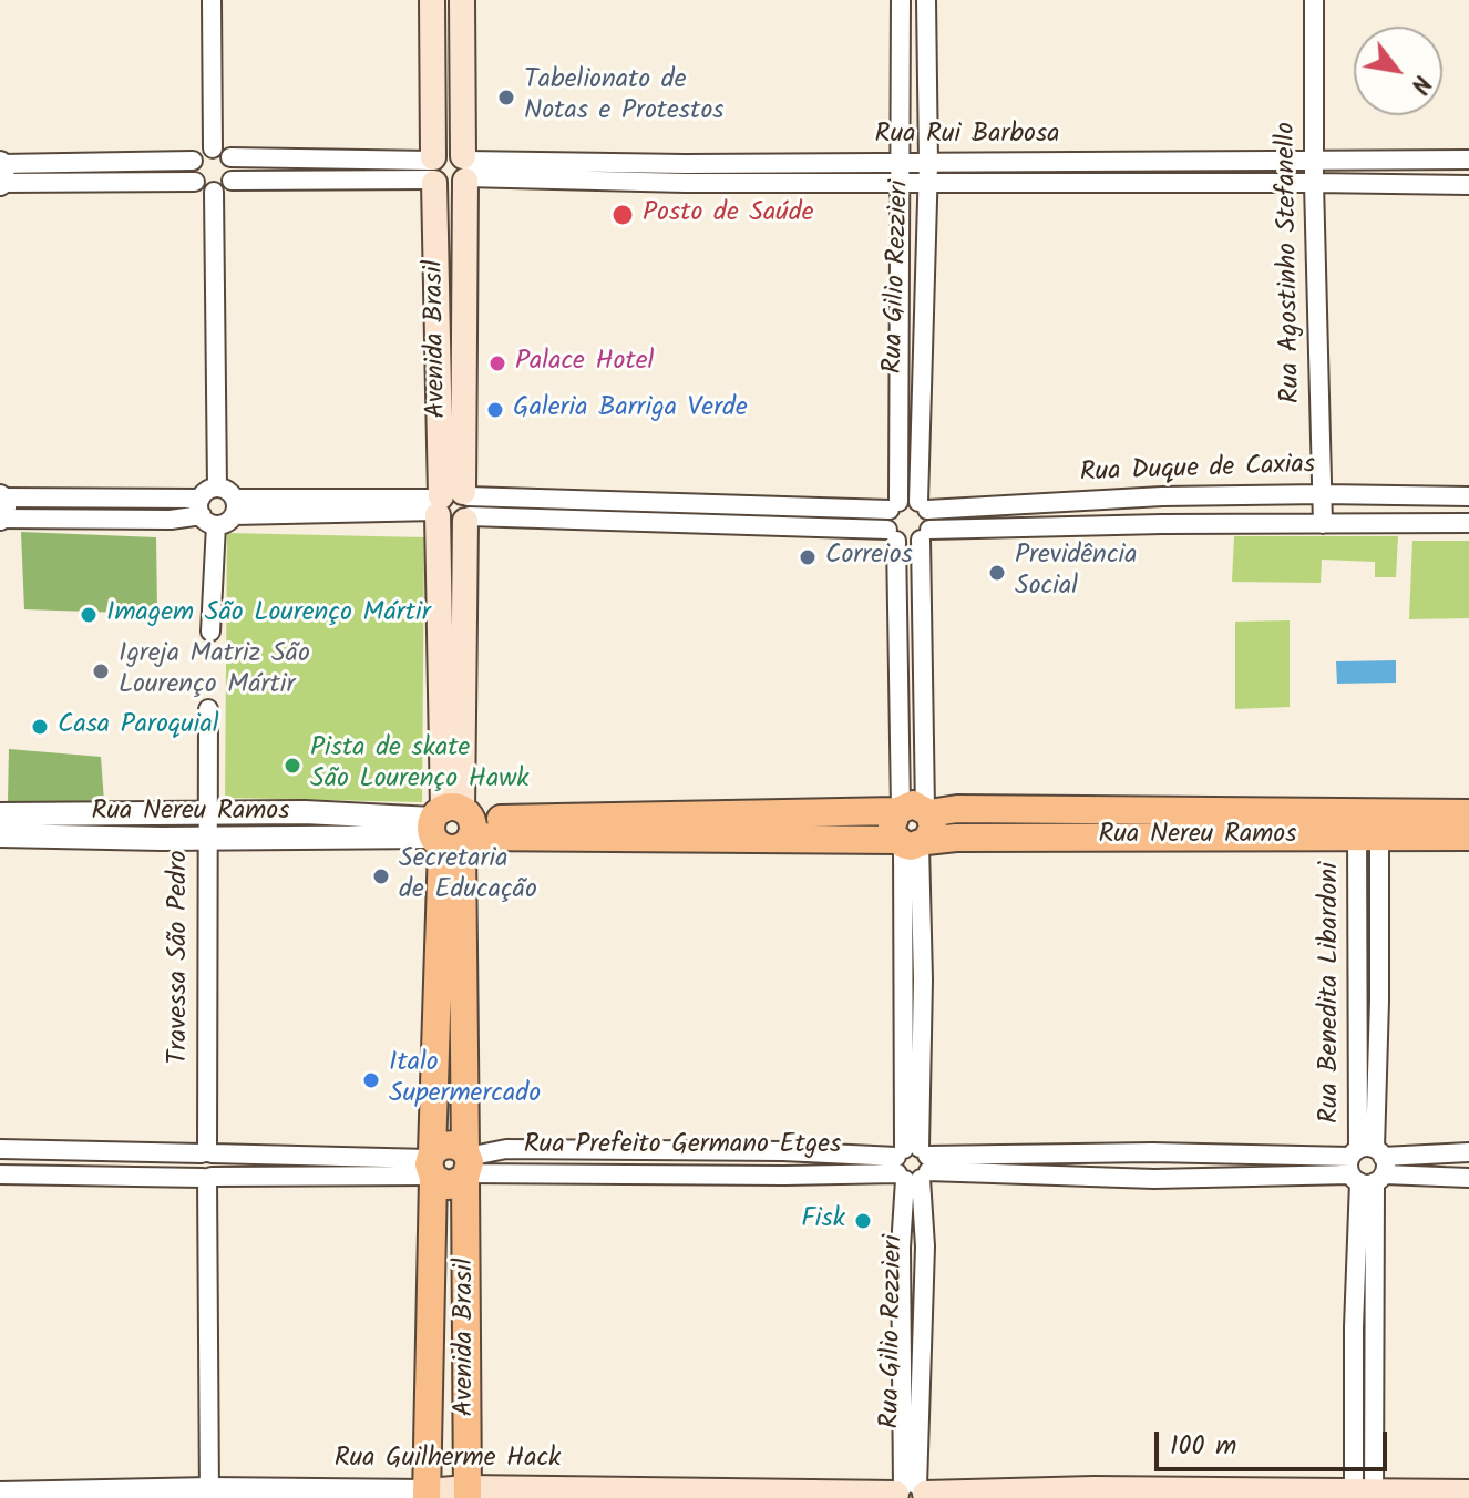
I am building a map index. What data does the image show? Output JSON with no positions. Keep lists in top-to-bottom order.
{
  "streets": {
    "main road": ["Avenida Brasil", "Rua Nereu Ramos", "Rua Guilherme Hack"],
    "street": [
      "Rua Rui Barbosa",
      "Rua Agostinho Stefanello",
      "Rua Gilio Rezzieri",
      "Rua Duque de Caxias",
      "Travessa São Pedro",
      "Rua Benedita Libardoni",
      "Rua Prefeito Germano Etges"
    ]
  },
  "crossings": [
    ["Rua Rui Barbosa", "Rua Agostinho Stefanello"],
    ["Rua Rui Barbosa", "Rua Gilio Rezzieri"],
    ["Rua Rui Barbosa", "Avenida Brasil"],
    ["Rua Agostinho Stefanello", "Rua Duque de Caxias"],
    ["Rua Gilio Rezzieri", "Rua Duque de Caxias"],
    ["Rua Gilio Rezzieri", "Rua Nereu Ramos"],
    ["Rua Gilio Rezzieri", "Rua Prefeito Germano Etges"],
    ["Rua Gilio Rezzieri", "Rua Guilherme Hack"],
    ["Avenida Brasil", "Rua Nereu Ramos"],
    ["Avenida Brasil", "Rua Prefeito Germano Etges"],
    ["Avenida Brasil", "Rua Guilherme Hack"],
    ["Rua Nereu Ramos", "Travessa São Pedro"],
    ["Rua Nereu Ramos", "Rua Benedita Libardoni"],
    ["Rua Benedita Libardoni", "Rua Prefeito Germano Etges"],
    ["Rua Benedita Libardoni", "Rua Guilherme Hack"]
  ],
  "places": [
    "Tabelionato de Notas e Protestos",
    "Posto de Saúde",
    "Palace Hotel",
    "Galeria Barriga Verde",
    "Correios",
    "Previdência Social",
    "Imagem São Lourenço Mártir",
    "Igreja Matriz São Lourenço Mártir",
    "Casa Paroquial",
    "Pista de skate São Lourenço Hawk",
    "Secretaria de Educação",
    "Italo Supermercado",
    "Fisk"
  ],
  "scale_bar": "100 m",
  "north": "bottom right"
}
